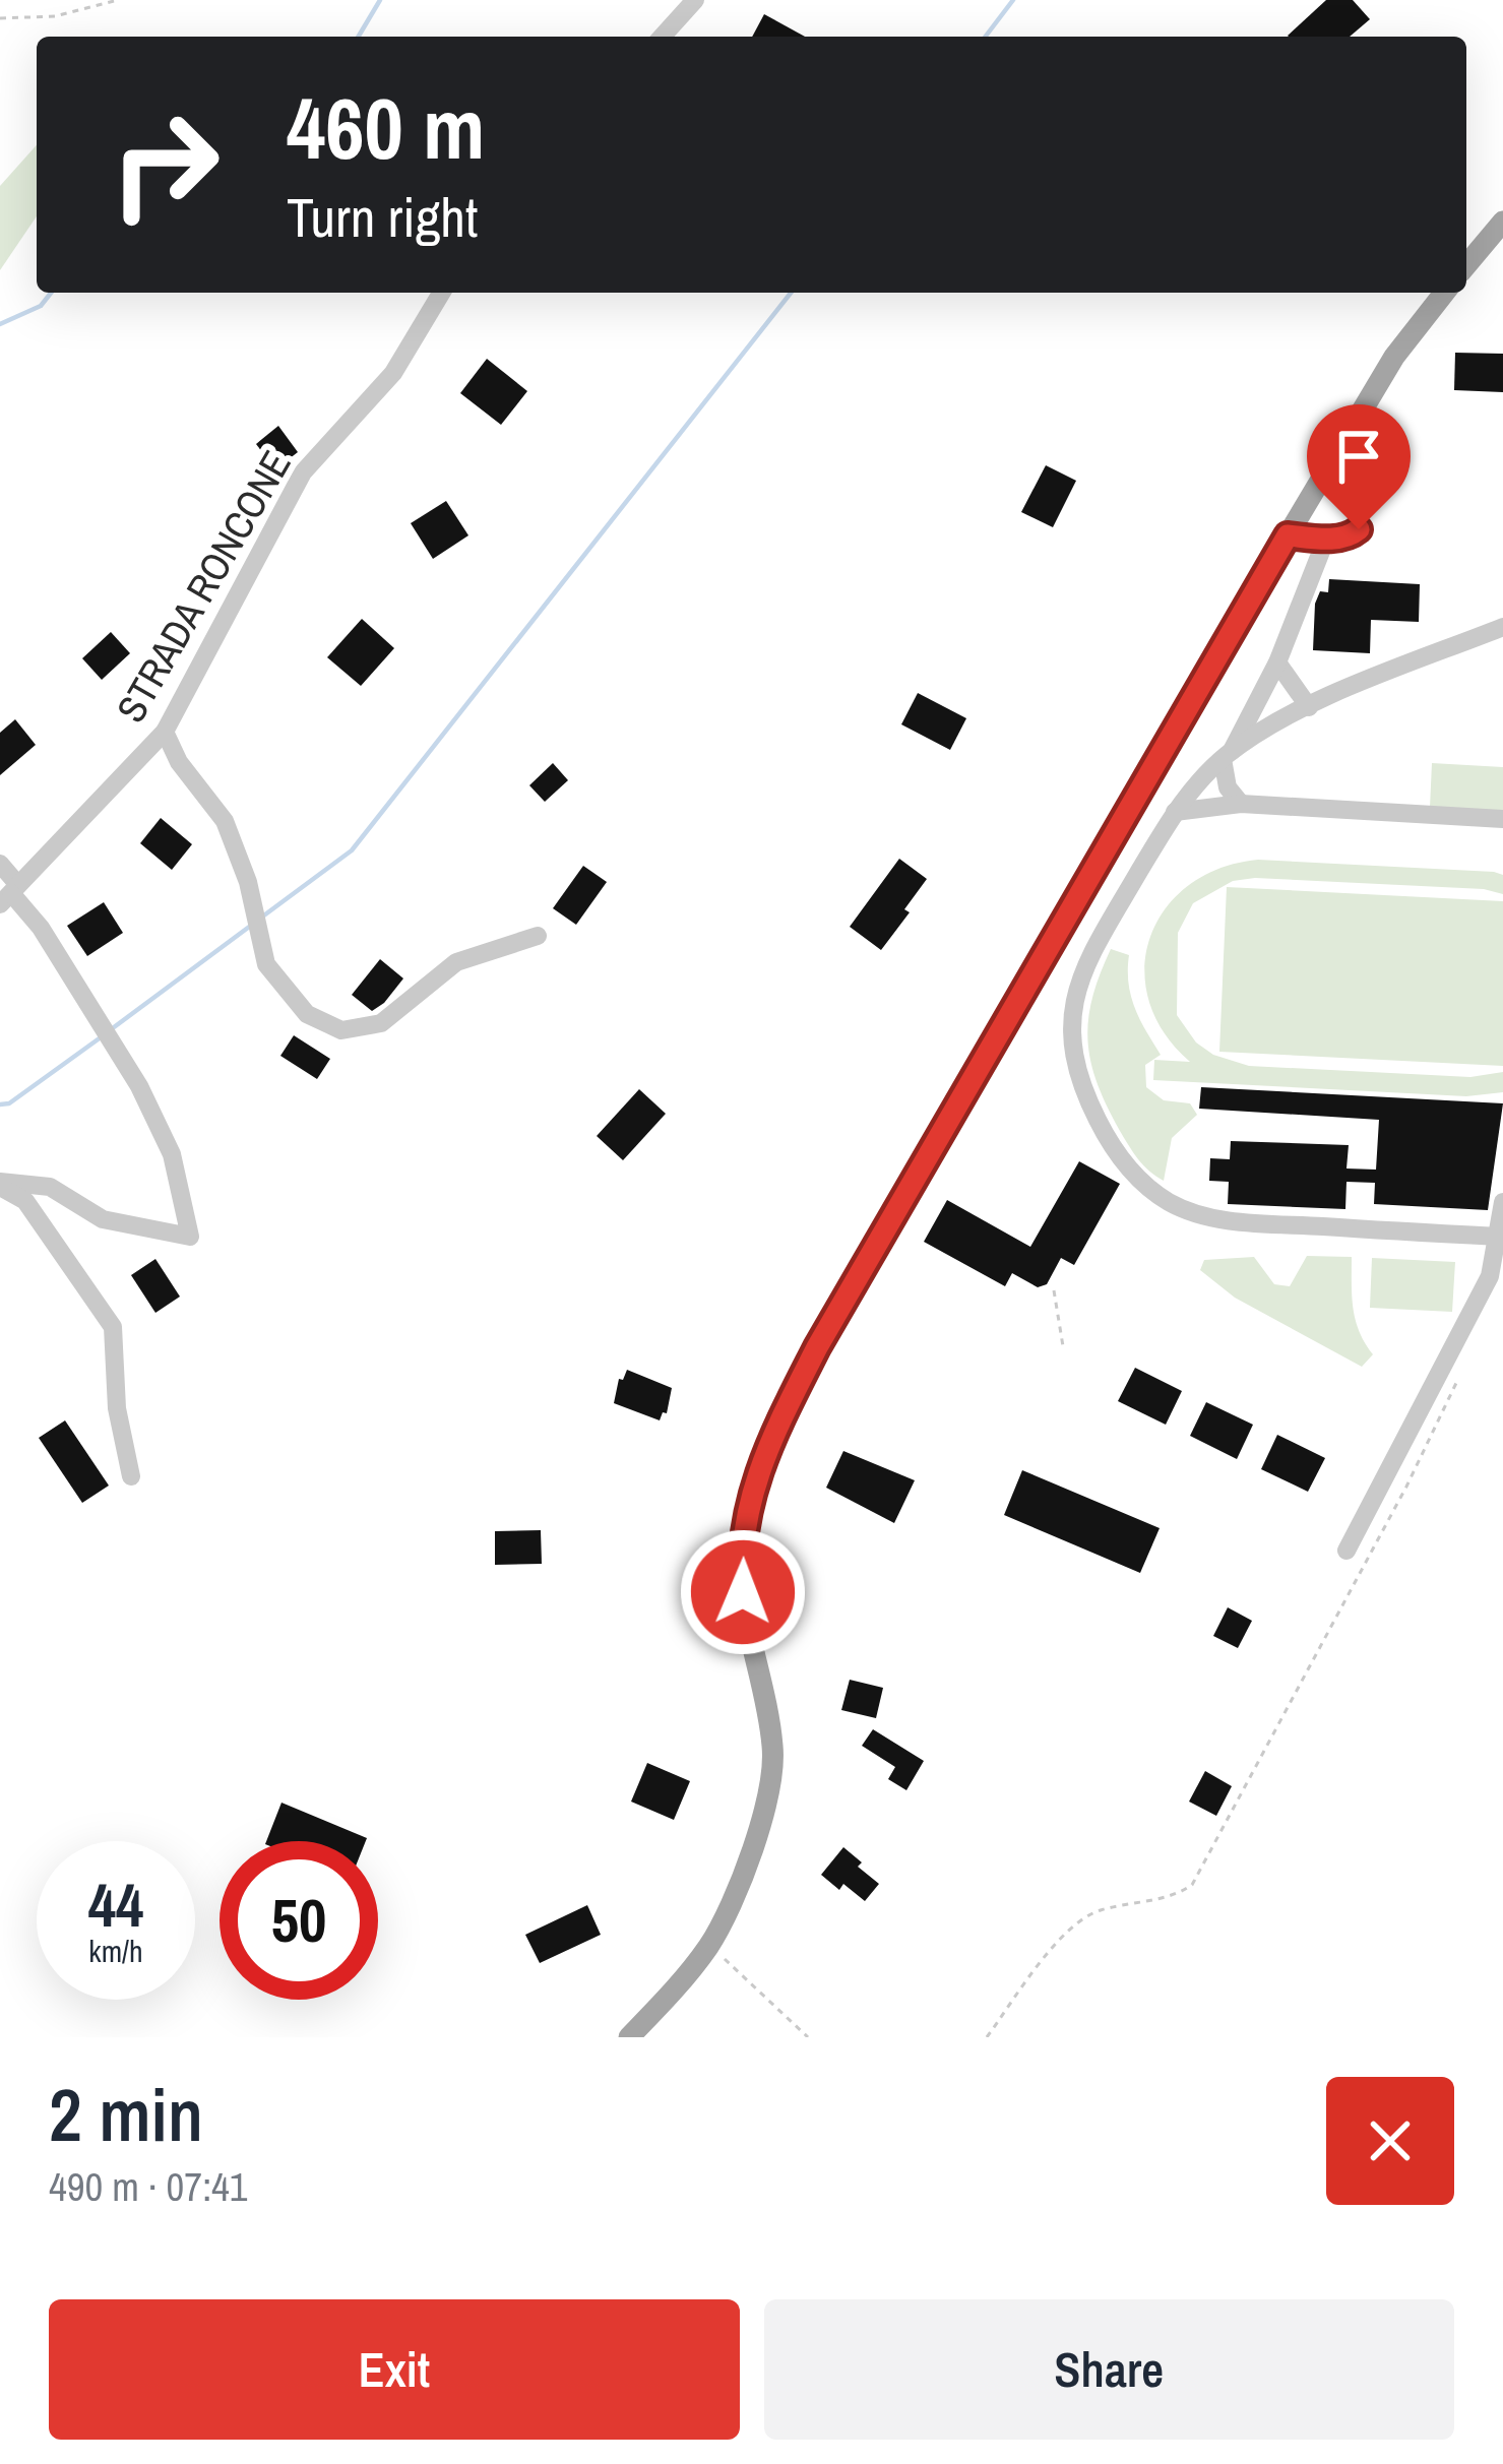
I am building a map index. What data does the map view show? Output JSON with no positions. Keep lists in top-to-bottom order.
{
  "streets": {
    "street": ["STRADA RONCONE"]
  },
  "page": {
    "turn": ["460 m", "Turn right"],
    "speed": "44 km/h",
    "limit": "50",
    "heading": ["2 min", "490 m · 07:41"],
    "buttons": ["Exit", "Share"]
  }
}
